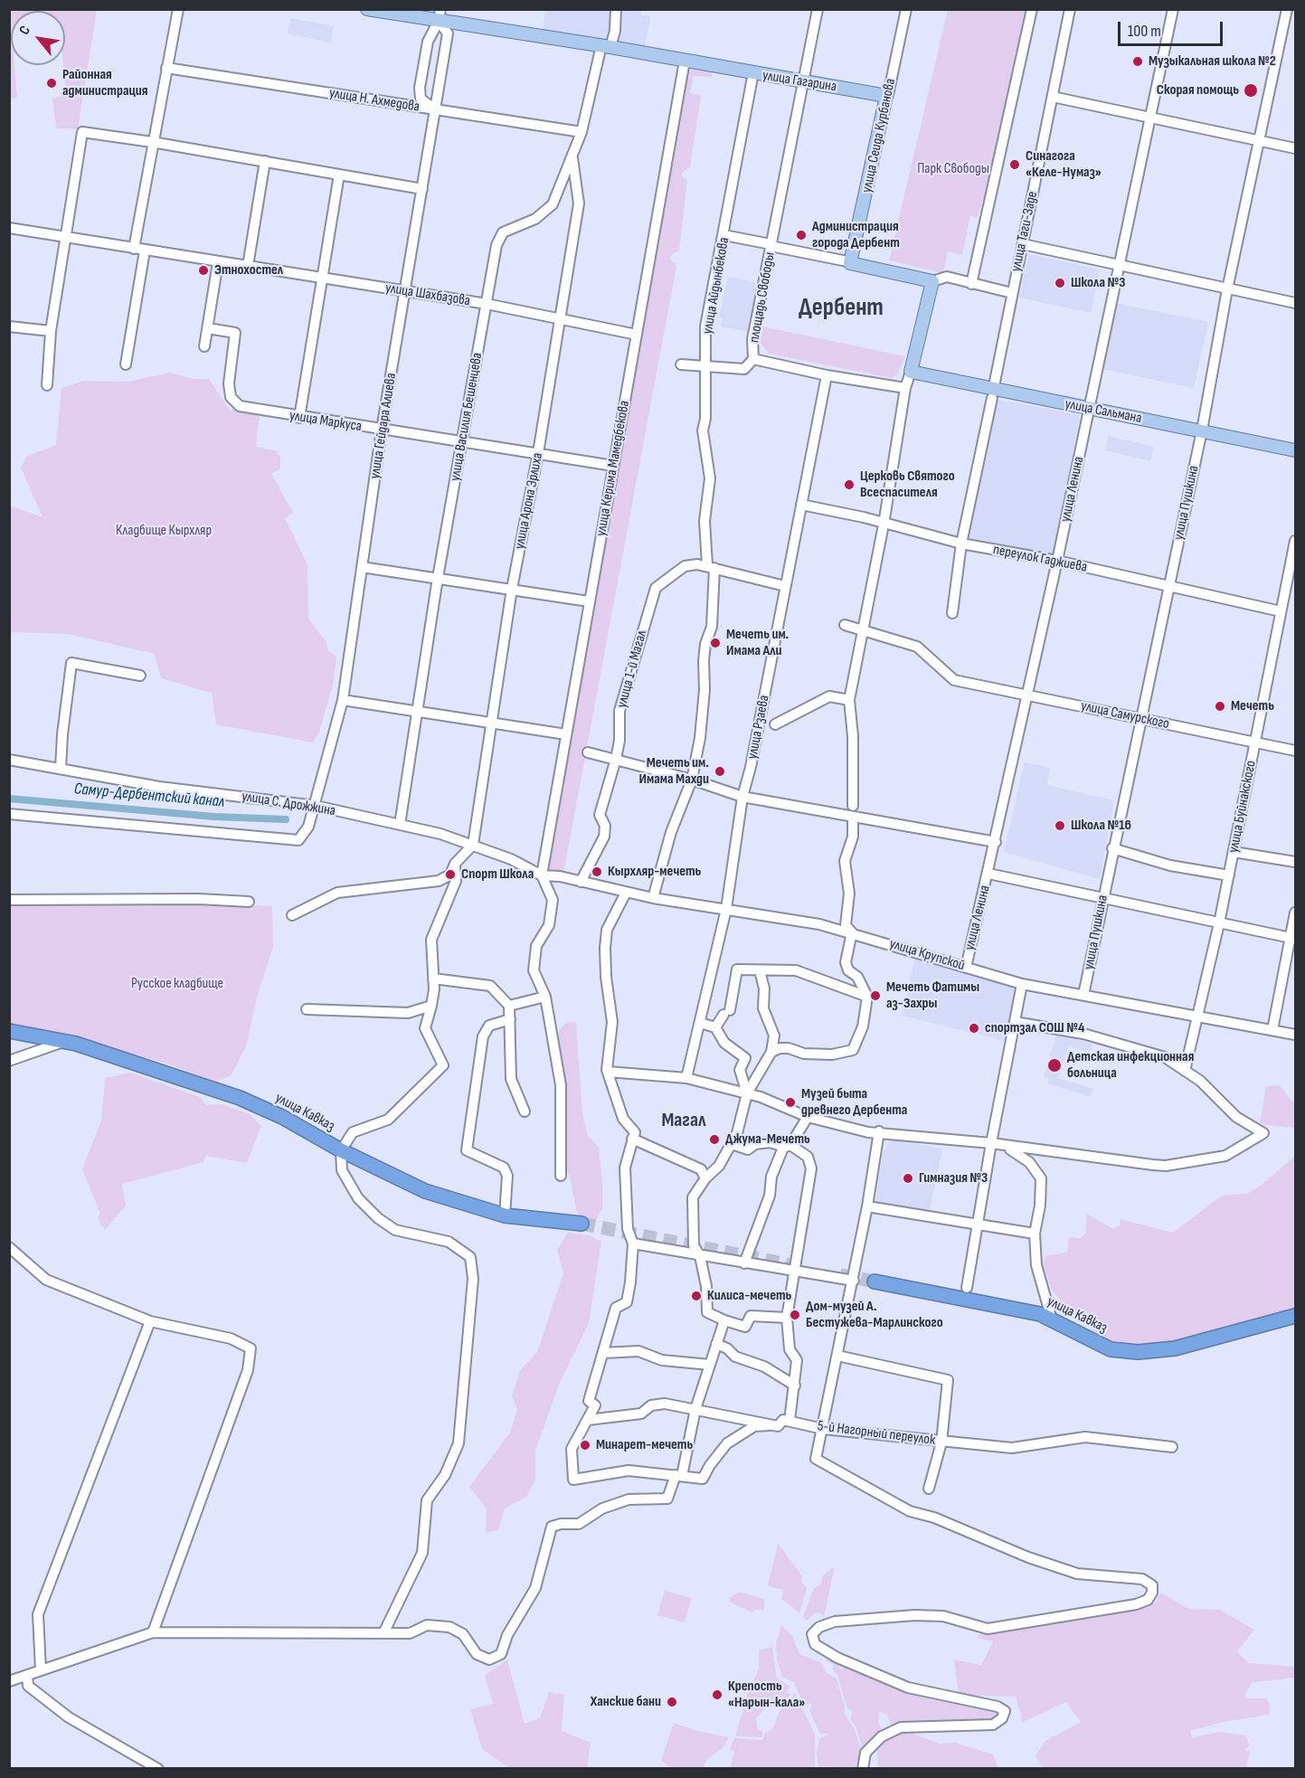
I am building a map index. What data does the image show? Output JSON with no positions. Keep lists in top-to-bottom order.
{
  "streets": {
    "highway": ["улица Кавказ"],
    "main road": [
      "улица Гагарина",
      "улица Сеида Курбанова",
      "площадь Свободы",
      "улица Сальмана"
    ],
    "street": [
      "улица Н. Ахмедова",
      "улица Таги-Заде",
      "улица Айдынбекова",
      "улица Шахбазова",
      "улица Василия Бешенцева",
      "улица Маркуса",
      "улица Гейдара Алиева",
      "улица Керима Мамедбекова",
      "улица Ленина",
      "улица Арона Эрлиха",
      "улица Пушкина",
      "переулок Гаджиева",
      "улица 1-й Магал",
      "улица Самурского",
      "улица Рзаева",
      "улица С. Дрожжина",
      "улица Буйнакского",
      "улица Крупской",
      "5-й Нагорный переулок"
    ]
  },
  "crossings": [
    ["улица Гагарина", "улица Сеида Курбанова"],
    ["улица Гагарина", "улица Айдынбекова"],
    ["улица Гагарина", "площадь Свободы"],
    ["улица Гагарина", "улица Василия Бешенцева"],
    ["улица Гагарина", "улица Гейдара Алиева"],
    ["улица Гагарина", "улица Керима Мамедбекова"],
    ["улица Н. Ахмедова", "улица Василия Бешенцева"],
    ["улица Н. Ахмедова", "улица Гейдара Алиева"],
    ["улица Сеида Курбанова", "площадь Свободы"],
    ["улица Таги-Заде", "улица Сальмана"],
    ["улица Таги-Заде", "переулок Гаджиева"],
    ["улица Айдынбекова", "улица 1-й Магал"],
    ["улица Айдынбекова", "улица Крупской"],
    ["улица Шахбазова", "улица Василия Бешенцева"],
    ["улица Шахбазова", "улица Гейдара Алиева"],
    ["улица Шахбазова", "улица Керима Мамедбекова"],
    ["улица Шахбазова", "улица Арона Эрлиха"],
    ["площадь Свободы", "улица Рзаева"],
    ["улица Сальмана", "улица Ленина"],
    ["улица Сальмана", "улица Пушкина"],
    ["улица Василия Бешенцева", "улица Маркуса"],
    ["улица Василия Бешенцева", "улица Арона Эрлиха"],
    ["улица Василия Бешенцева", "улица С. Дрожжина"],
    ["улица Маркуса", "улица Гейдара Алиева"],
    ["улица Маркуса", "улица Керима Мамедбекова"],
    ["улица Маркуса", "улица Арона Эрлиха"],
    ["улица Гейдара Алиева", "улица С. Дрожжина"],
    ["улица Керима Мамедбекова", "улица С. Дрожжина"],
    ["улица Ленина", "переулок Гаджиева"],
    ["улица Ленина", "улица Самурского"],
    ["улица Ленина", "улица Крупской"],
    ["улица Арона Эрлиха", "улица С. Дрожжина"],
    ["улица Пушкина", "переулок Гаджиева"],
    ["улица Пушкина", "улица Самурского"],
    ["улица Пушкина", "улица Крупской"],
    ["переулок Гаджиева", "улица Рзаева"],
    ["переулок Гаджиева", "улица Буйнакского"],
    ["улица 1-й Магал", "улица Рзаева"],
    ["улица 1-й Магал", "улица Крупской"],
    ["улица Самурского", "улица Буйнакского"],
    ["улица Рзаева", "улица Крупской"],
    ["улица С. Дрожжина", "улица Крупской"],
    ["улица Буйнакского", "улица Крупской"]
  ],
  "districts": ["Дербент", "Магал"],
  "water": ["Самур-Дербентский канал"],
  "parks": ["Парк Свободы", "Кладбище Кырхляр", "Русское кладбище"],
  "places": [
    "Музыкальная школа №2",
    "Районная администрация",
    "Скорая помощь",
    "Синагога «Келе-Нумаз»",
    "Администрация города Дербент",
    "Этнохостел",
    "Школа №3",
    "Церковь Святого Всеспасителя",
    "Мечеть им. Имама Али",
    "Мечеть",
    "Мечеть им. Имама Махди",
    "Школа №16",
    "Кырхляр-мечеть",
    "Спорт Школа",
    "Мечеть Фатимы аз-Захры",
    "спортзал СОШ №4",
    "Детская инфекционная больница",
    "Музей быта древнего Дербента",
    "Джума-Мечеть",
    "Гимназия №3",
    "Килиса-мечеть",
    "Дом-музей А. Бестужева-Марлинского",
    "Минарет-мечеть",
    "Крепость «Нарын-кала»",
    "Ханские бани"
  ],
  "scale_bar": "100 m",
  "north": "top left"
}
